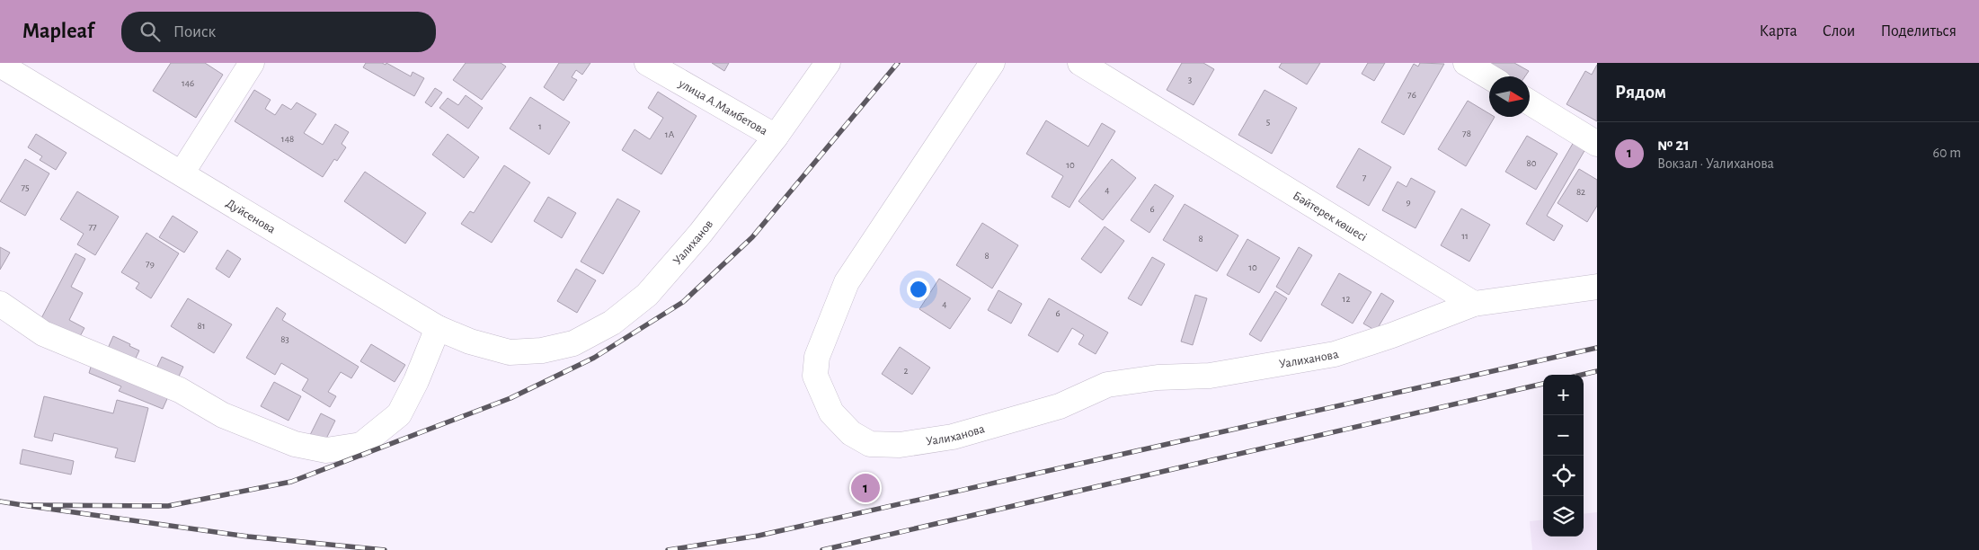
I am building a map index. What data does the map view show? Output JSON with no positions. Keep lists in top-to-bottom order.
{
  "streets": {
    "street": [
      "улица А.Мамбетова",
      "Бәйтерек көшесі",
      "Дуйсенова",
      "Уалиханов",
      "Уалиханова"
    ]
  },
  "crossings": [
    ["улица А.Мамбетова", "Уалиханов"],
    ["Бәйтерек көшесі", "Уалиханова"],
    ["Дуйсенова", "Уалиханов"]
  ],
  "house_numbers": [
    "3",
    "146",
    "76",
    "5",
    "1",
    "78",
    "1А",
    "148",
    "80",
    "10",
    "7",
    "75",
    "4",
    "82",
    "9",
    "6",
    "77",
    "11",
    "8",
    "8",
    "79",
    "10",
    "12",
    "4",
    "6",
    "81",
    "83",
    "2"
  ],
  "north": "right",
  "page": {
    "header": "Mapleaf",
    "search": "Поиск",
    "nav": ["Карта", "Слои", "Поделиться"],
    "heading": "Рядом",
    "list": [
      {
        "mark": "1",
        "name": "№ 21",
        "note": "Вокзал · Уалиханова",
        "value": "60 m"
      }
    ],
    "map_buttons": ["+", "−"],
    "pins": "1"
  }
}
